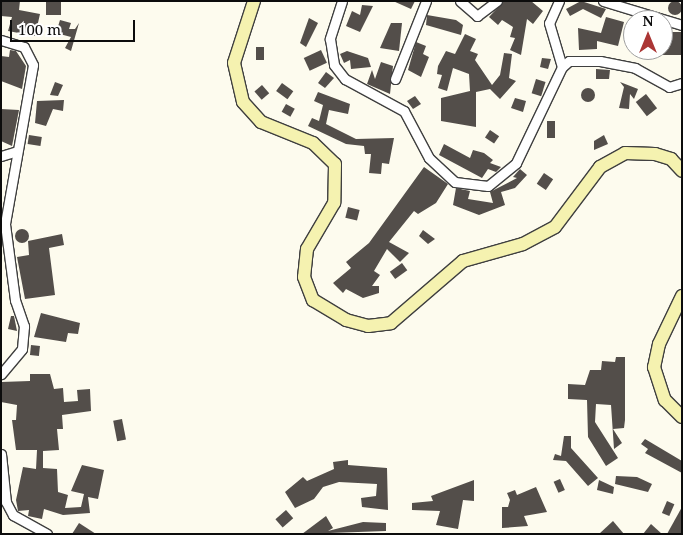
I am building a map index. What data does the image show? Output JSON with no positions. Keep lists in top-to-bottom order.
{
  "scale_bar": "100 m",
  "north": "top"
}
